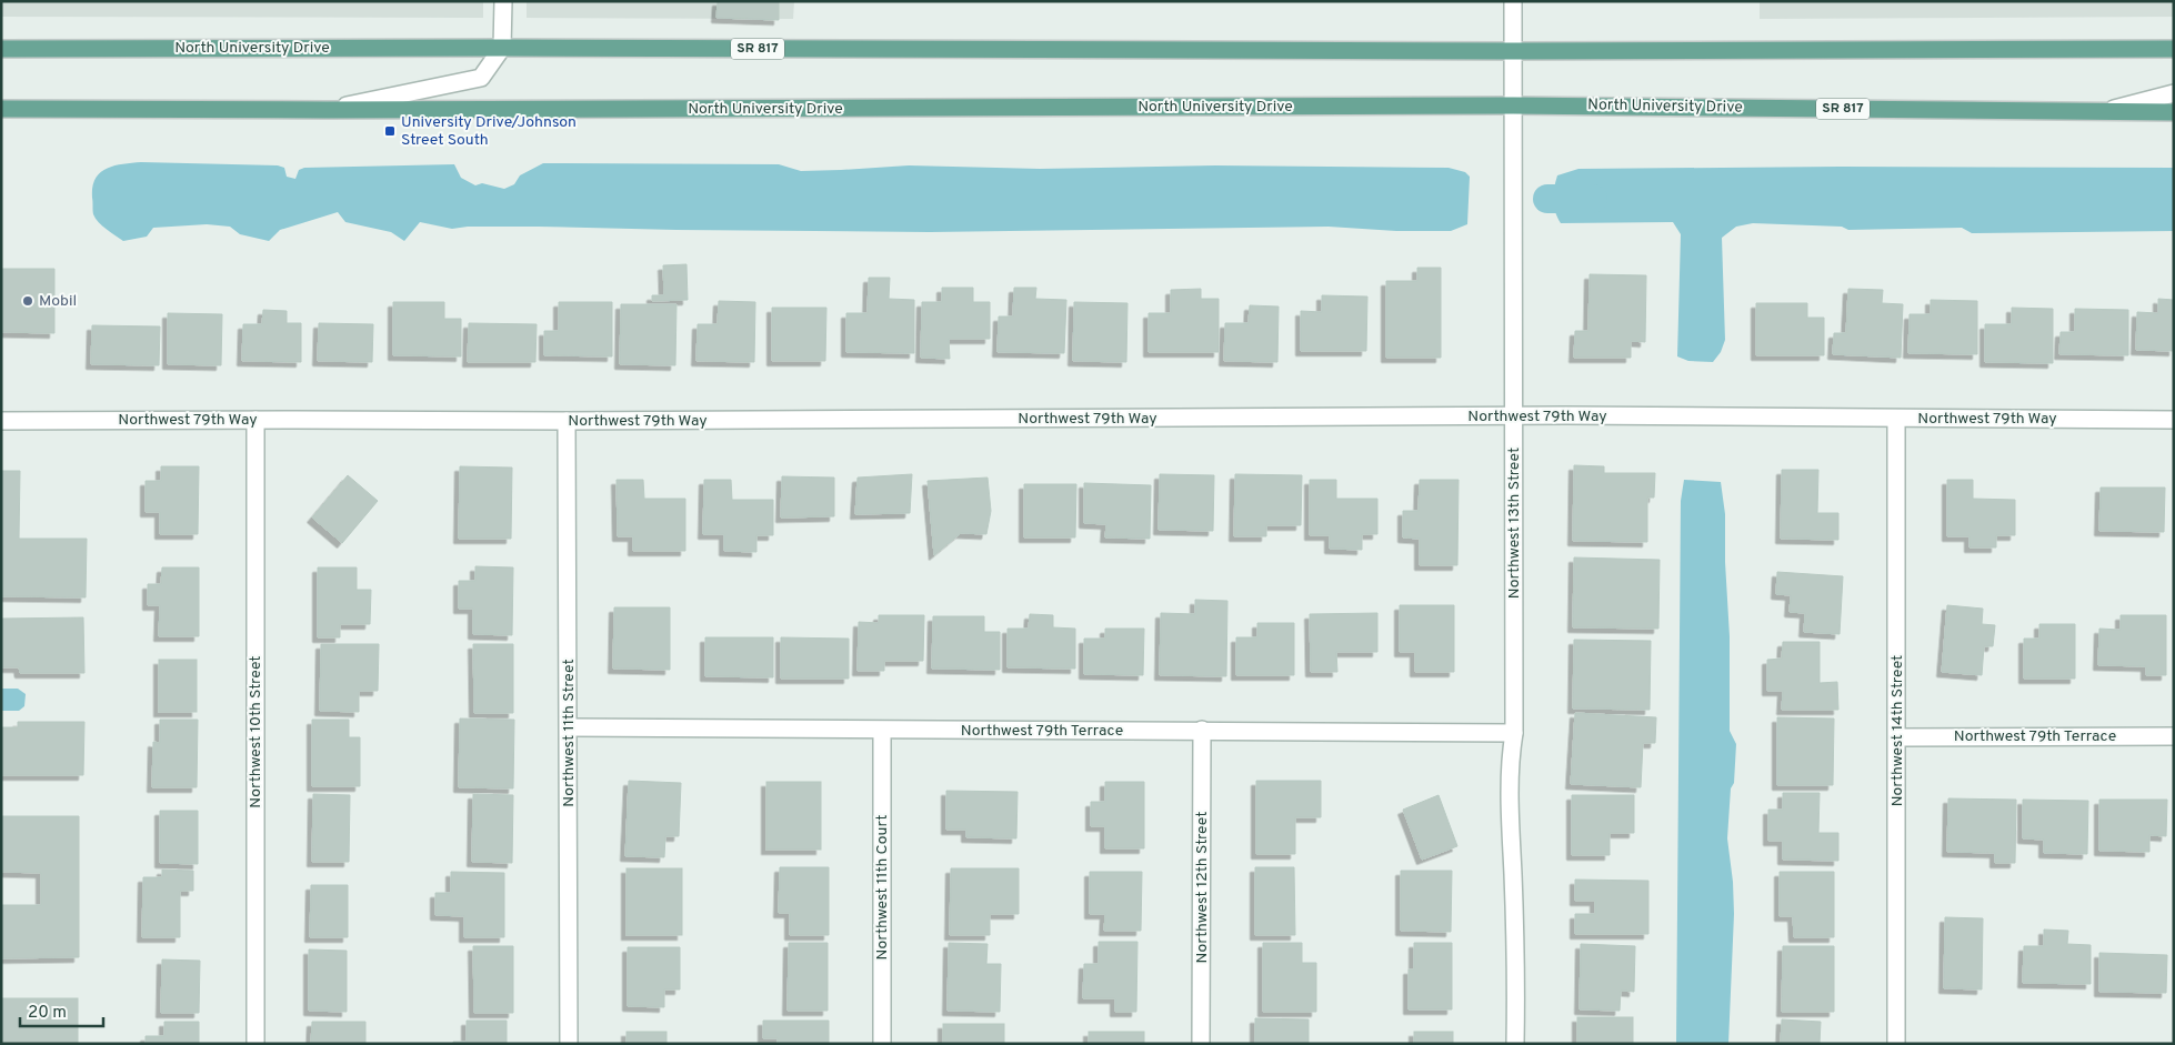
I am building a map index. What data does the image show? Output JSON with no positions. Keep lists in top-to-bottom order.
{
  "streets": {
    "main road": ["North University Drive", "SR 817"],
    "street": [
      "Northwest 79th Way",
      "Northwest 13th Street",
      "Northwest 79th Terrace",
      "Northwest 14th Street",
      "Northwest 10th Street",
      "Northwest 11th Street",
      "Northwest 11th Court",
      "Northwest 12th Street"
    ]
  },
  "crossings": [
    ["North University Drive", "Northwest 13th Street"],
    ["Northwest 79th Way", "Northwest 13th Street"],
    ["Northwest 79th Way", "Northwest 14th Street"],
    ["Northwest 79th Way", "Northwest 10th Street"],
    ["Northwest 79th Way", "Northwest 11th Street"],
    ["Northwest 13th Street", "Northwest 79th Terrace"],
    ["Northwest 79th Terrace", "Northwest 14th Street"],
    ["Northwest 79th Terrace", "Northwest 11th Street"],
    ["Northwest 79th Terrace", "Northwest 11th Court"],
    ["Northwest 79th Terrace", "Northwest 12th Street"]
  ],
  "places": {
    "transit": ["University Drive/Johnson Street South"],
    "other": ["Mobil"]
  },
  "scale_bar": "20 m"
}
